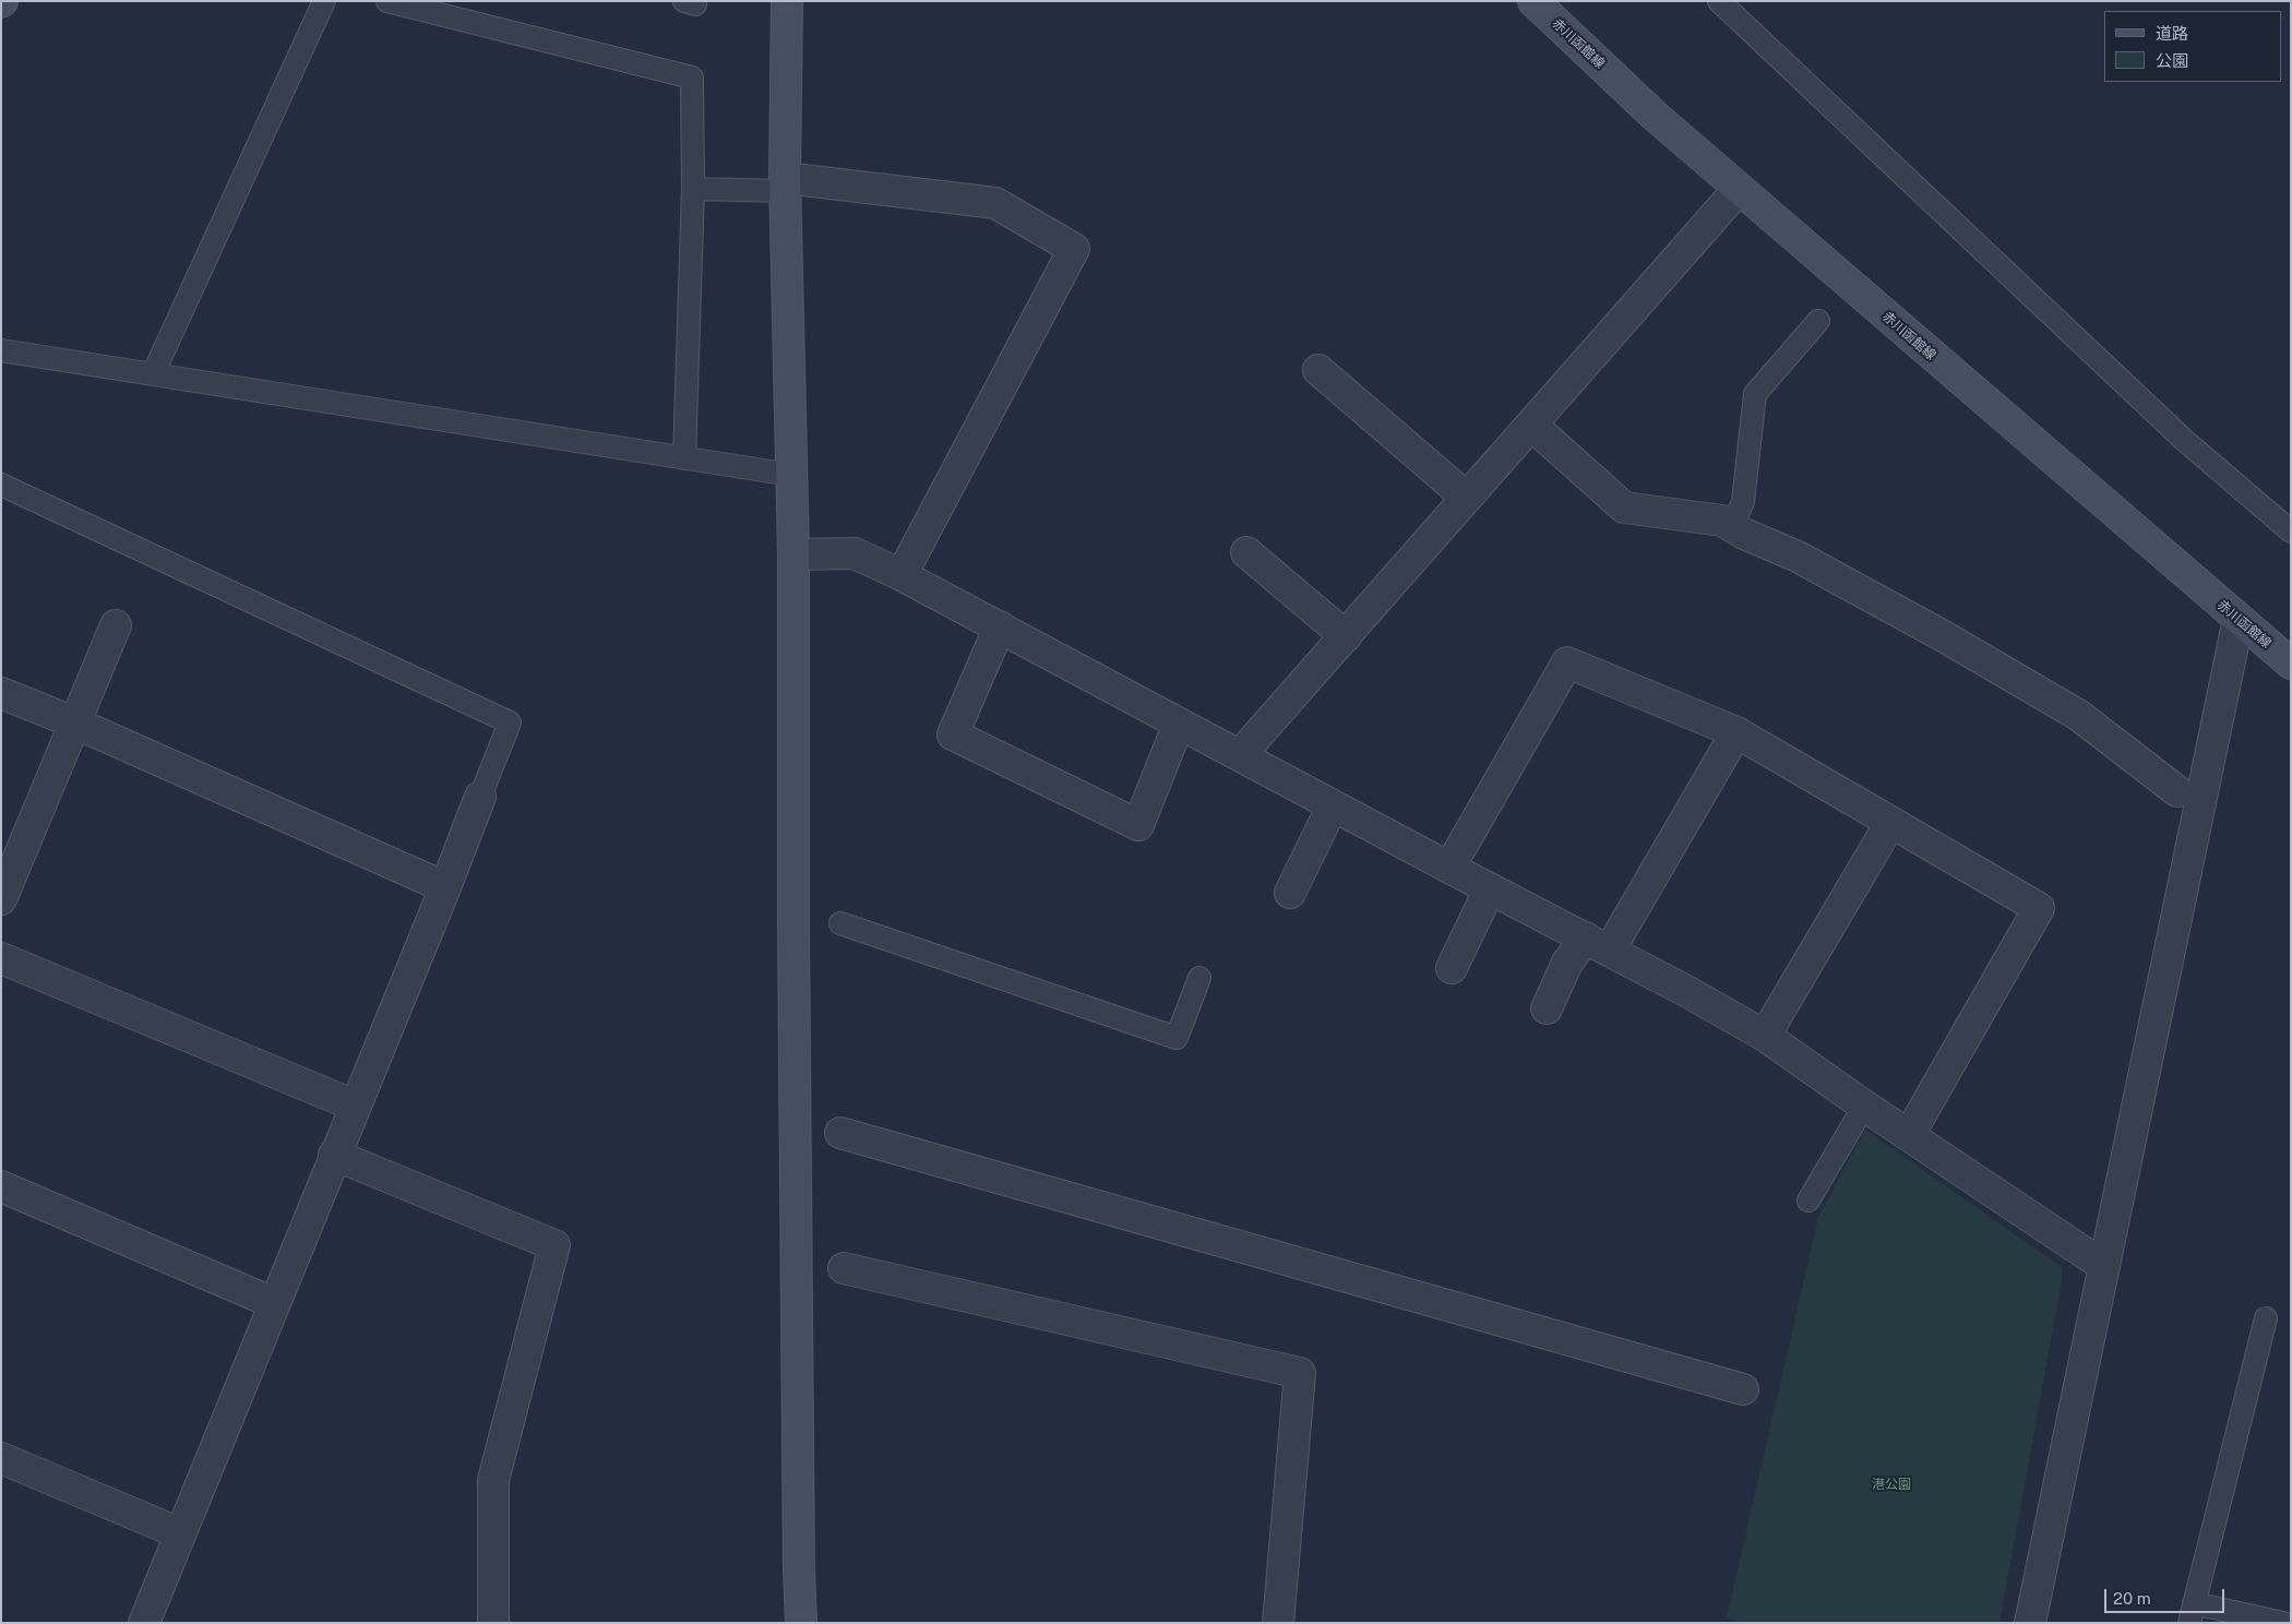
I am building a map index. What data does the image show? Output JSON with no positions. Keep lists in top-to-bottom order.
{
  "streets": {
    "street": ["赤川函館線"]
  },
  "parks": ["港公園"],
  "legend": ["道路", "公園"],
  "scale_bar": "20 m"
}
